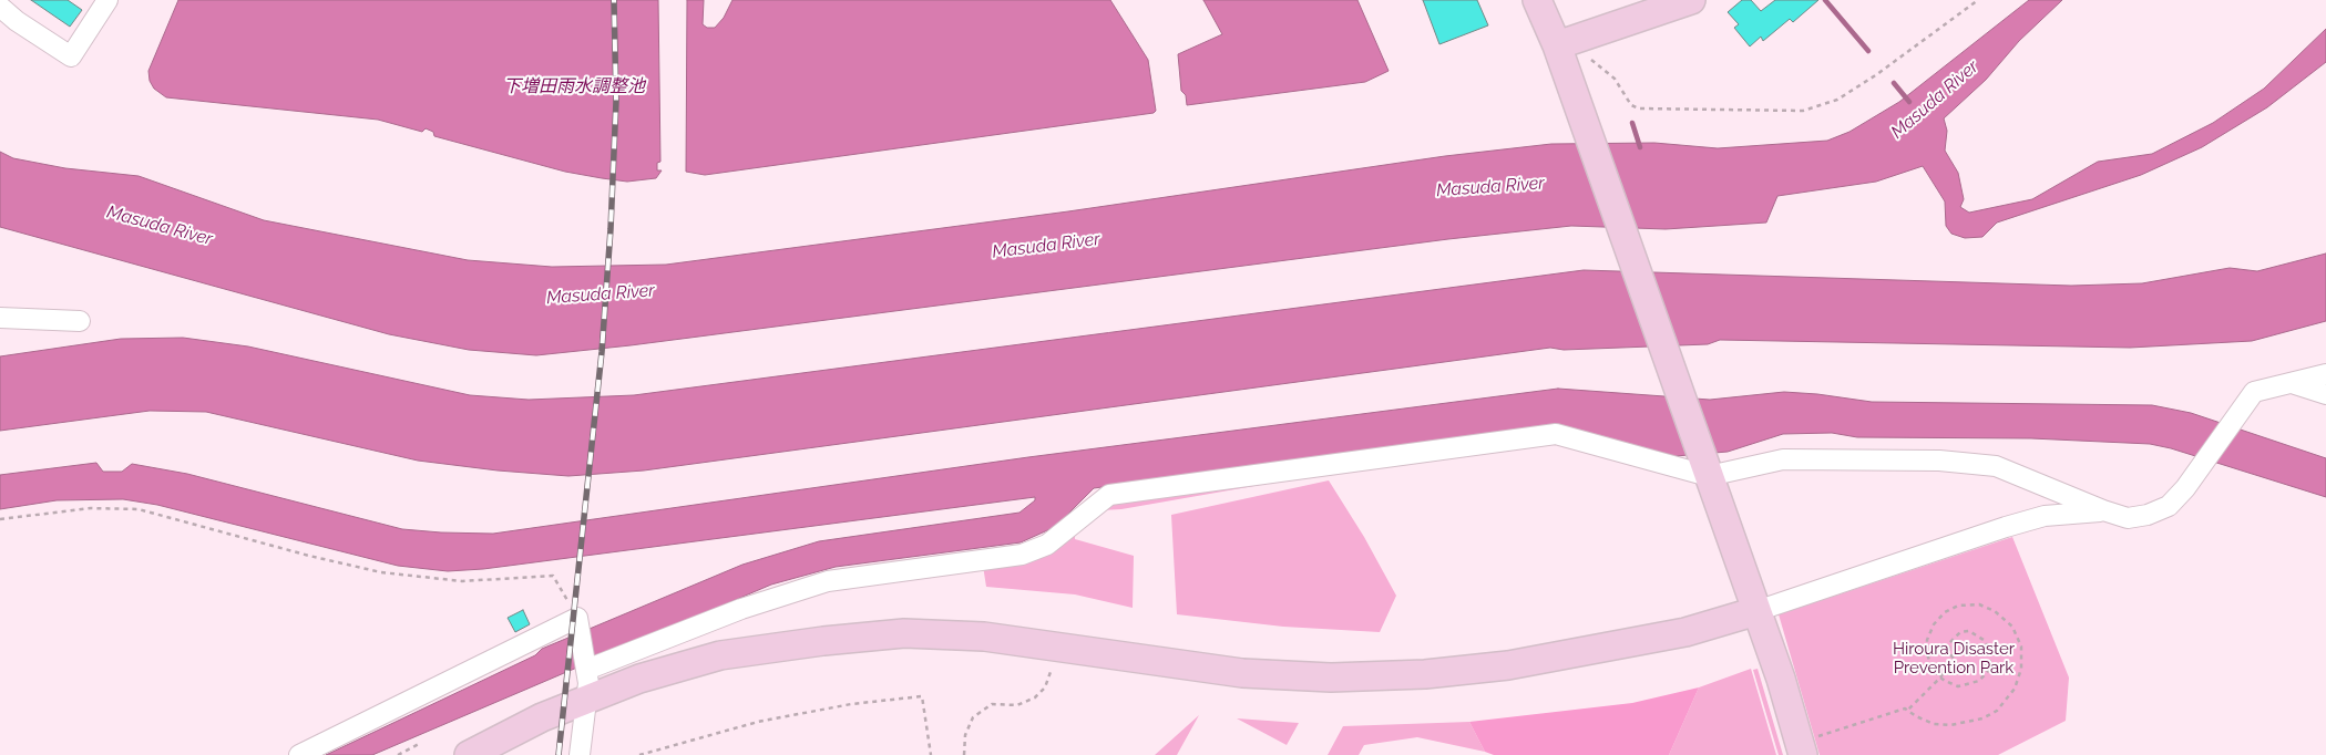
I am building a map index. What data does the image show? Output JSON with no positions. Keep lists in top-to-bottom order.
{
  "water": ["下増田雨水調整池", "Masuda River"],
  "parks": ["Hiroura Disaster Prevention Park"]
}
